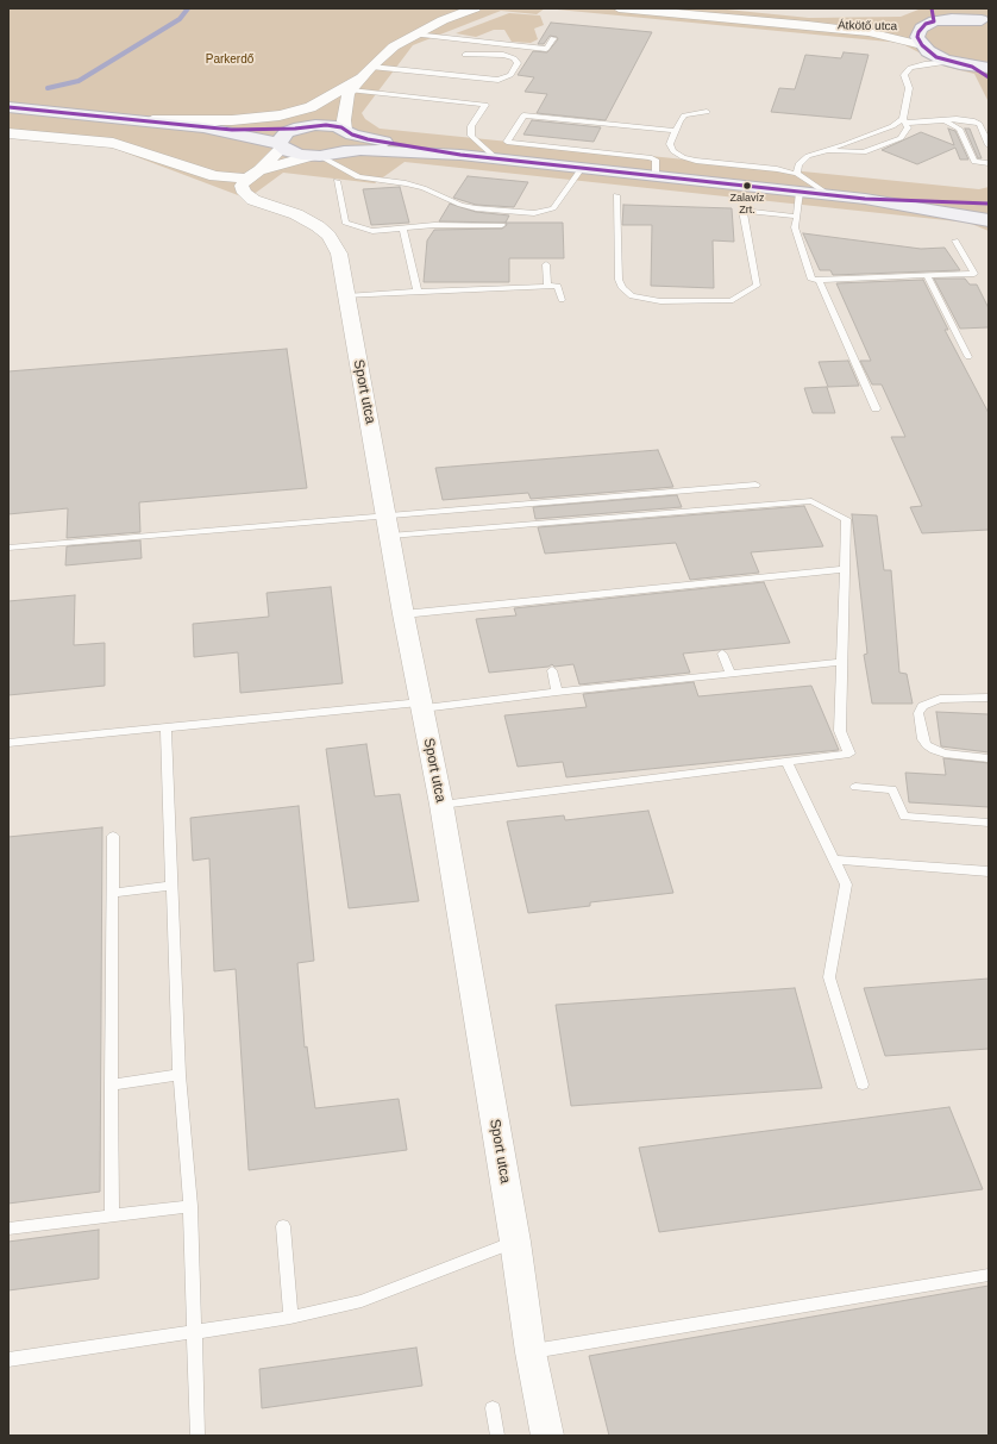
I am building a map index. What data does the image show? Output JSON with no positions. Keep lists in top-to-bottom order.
{
  "streets": {
    "street": ["Átkötő utca", "Sport utca"]
  },
  "parks": ["Parkerdő"],
  "places": ["Zalavíz Zrt."]
}
